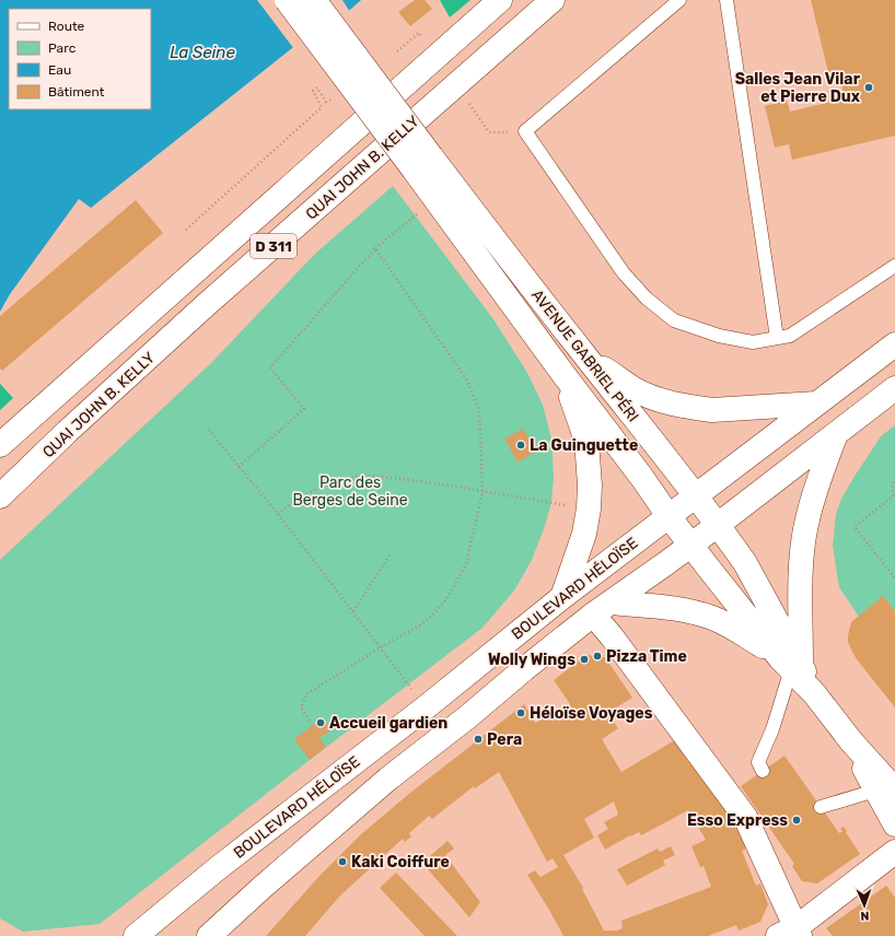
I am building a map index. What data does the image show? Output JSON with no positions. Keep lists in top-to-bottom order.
{
  "streets": {
    "main road": [
      "QUAI JOHN B. KELLY",
      "D 311",
      "AVENUE GABRIEL PÉRI",
      "BOULEVARD HÉLOÏSE"
    ]
  },
  "crossings": [
    ["AVENUE GABRIEL PÉRI", "BOULEVARD HÉLOÏSE"]
  ],
  "water": ["La Seine"],
  "parks": ["Parc des Berges de Seine"],
  "places": [
    "Salles Jean Vilar et Pierre Dux",
    "La Guinguette",
    "Pizza Time",
    "Wolly Wings",
    "Héloïse Voyages",
    "Accueil gardien",
    "Pera",
    "Esso Express",
    "Kaki Coiffure"
  ],
  "legend": [
    "Route",
    "Parc",
    "Eau",
    "Bâtiment"
  ],
  "north": "bottom"
}
